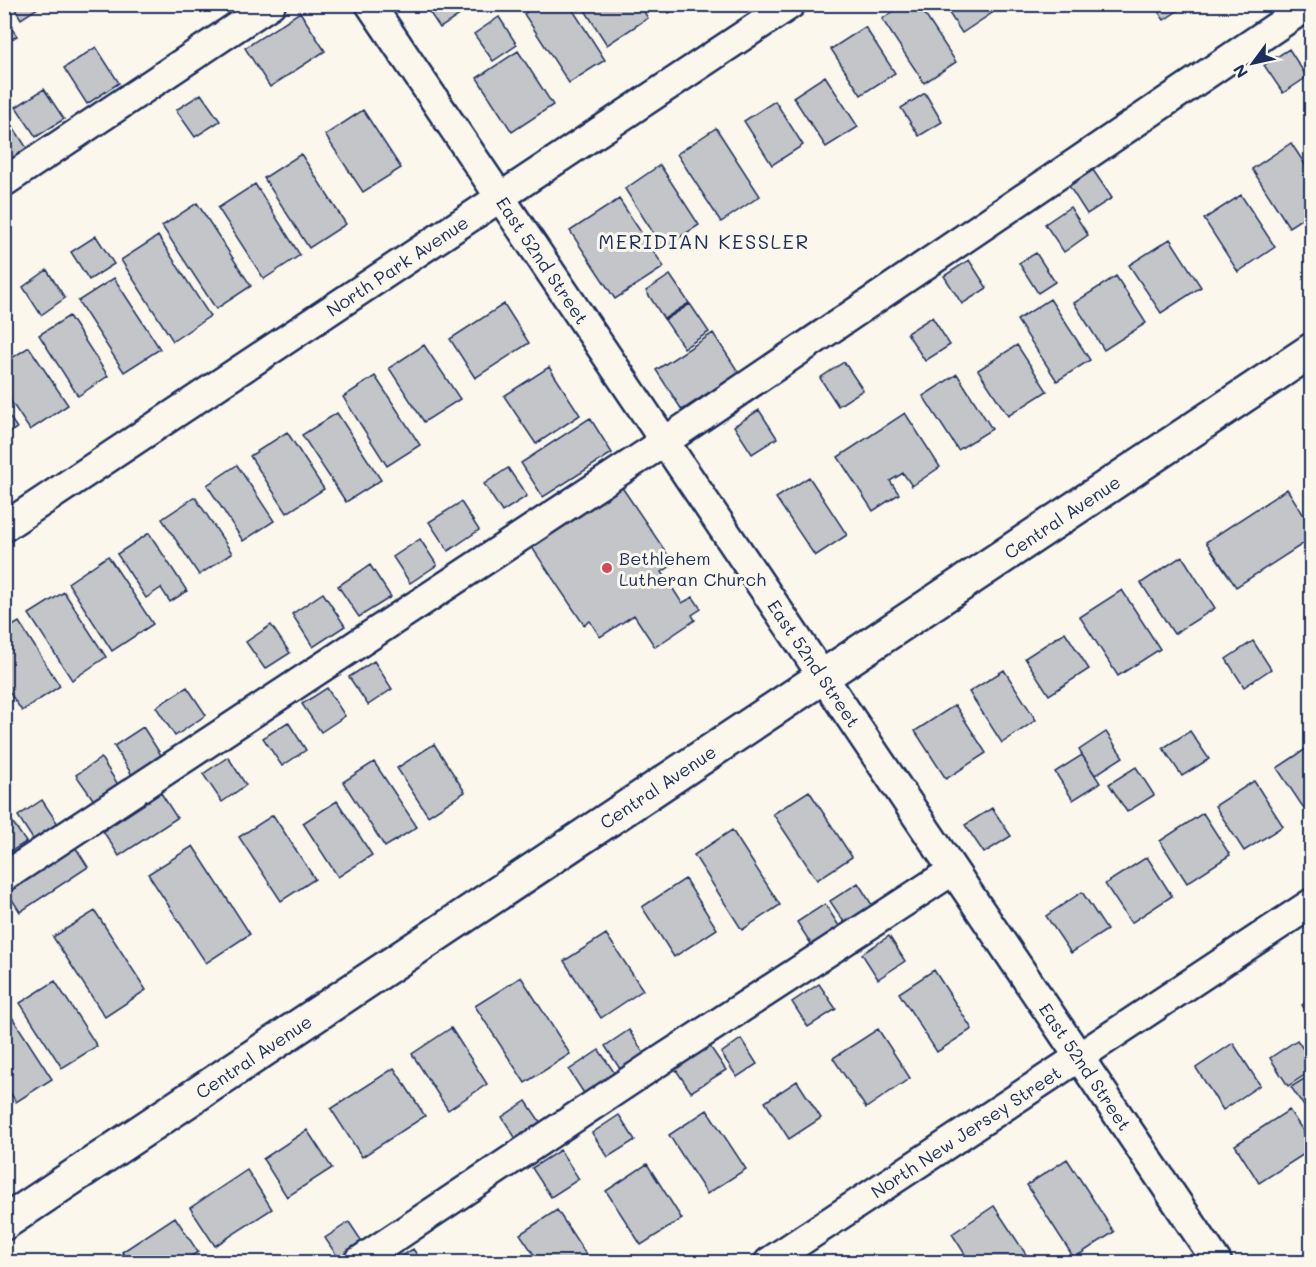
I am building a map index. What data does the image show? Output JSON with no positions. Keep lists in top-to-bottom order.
{
  "streets": {
    "main road": ["Central Avenue"],
    "street": ["East 52nd Street", "North Park Avenue", "North New Jersey Street"]
  },
  "crossings": [
    ["East 52nd Street", "North Park Avenue"],
    ["East 52nd Street", "Central Avenue"],
    ["East 52nd Street", "North New Jersey Street"]
  ],
  "districts": ["MERIDIAN KESSLER"],
  "places": ["Bethlehem Lutheran Church"],
  "north": "bottom left"
}
